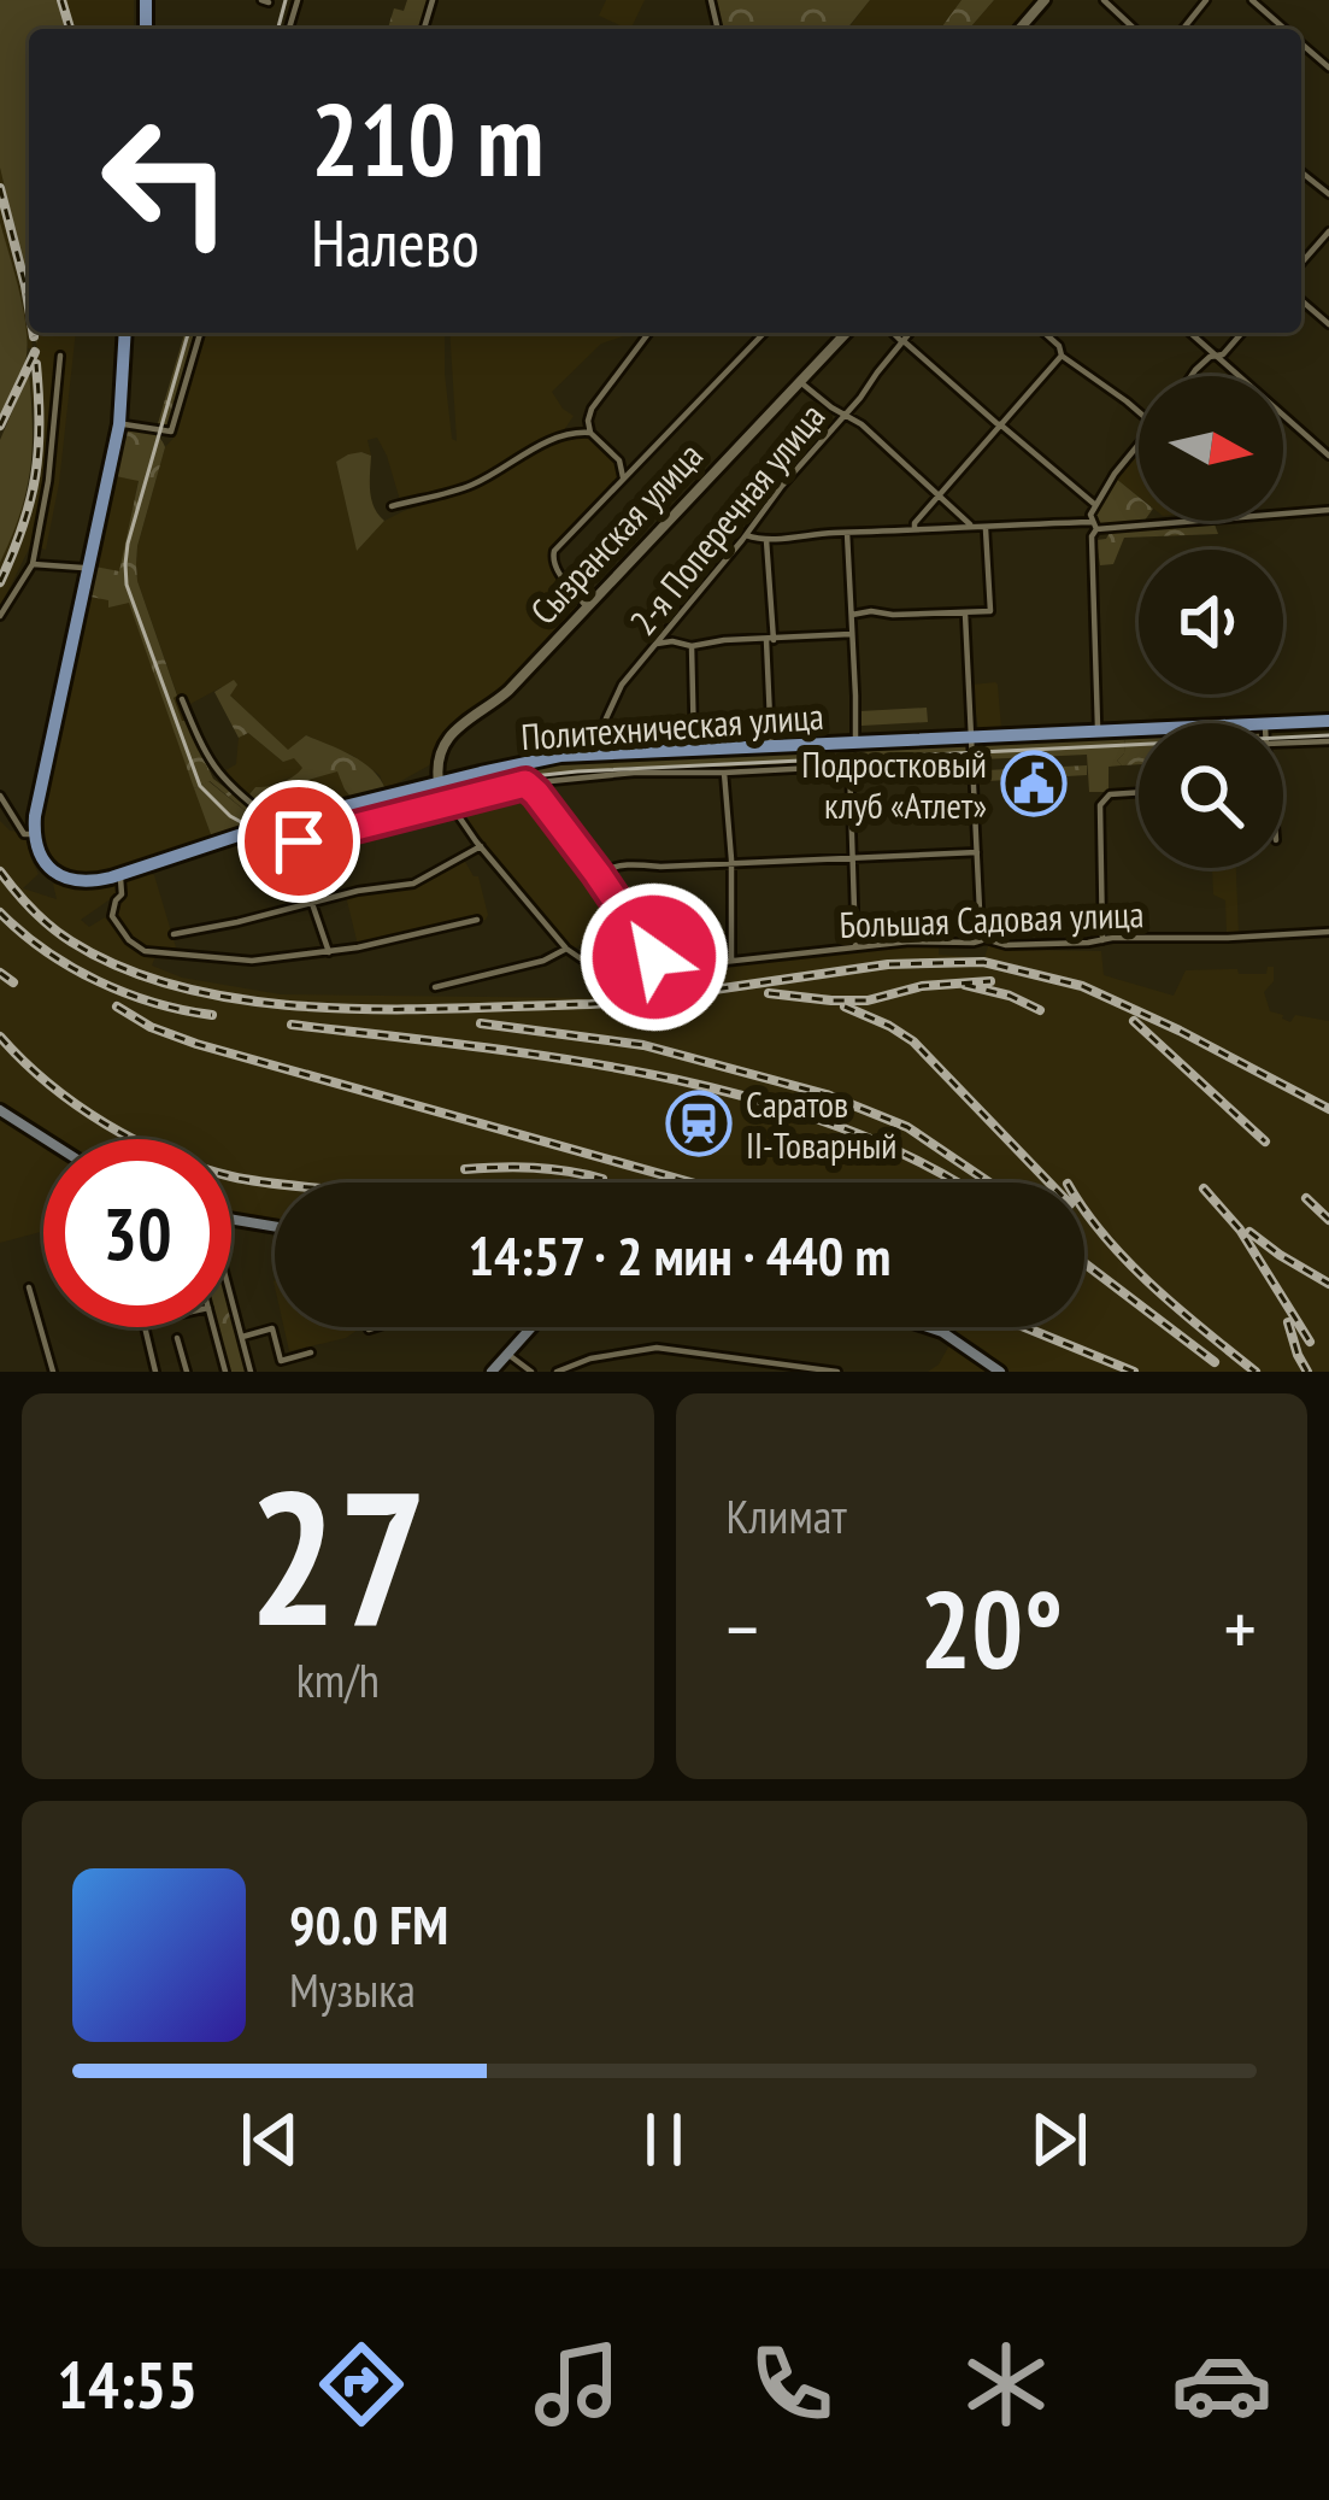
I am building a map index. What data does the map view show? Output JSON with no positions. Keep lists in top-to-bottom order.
{
  "streets": {
    "main road": ["Политехническая улица"],
    "street": ["2-я Поперечная улица", "Сызранская улица", "Большая Садовая улица"]
  },
  "crossings": [
    ["2-я Поперечная улица", "Политехническая улица"],
    ["Сызранская улица", "Политехническая улица"]
  ],
  "places": {
    "public building": ["Подростковый клуб «Атлет»"],
    "station": ["Саратов II-Товарный"]
  },
  "north": "right",
  "page": {
    "turn": ["210 m", "Налево"],
    "limit": "30",
    "trip": "14:57 · 2 мин · 440 m",
    "tile": [
      ["27", "km/h"],
      "Климат"
    ],
    "heat": ["−", "20°", "+"],
    "song": ["90.0 FM", "Музыка"],
    "tabs": "14:55"
  }
}
